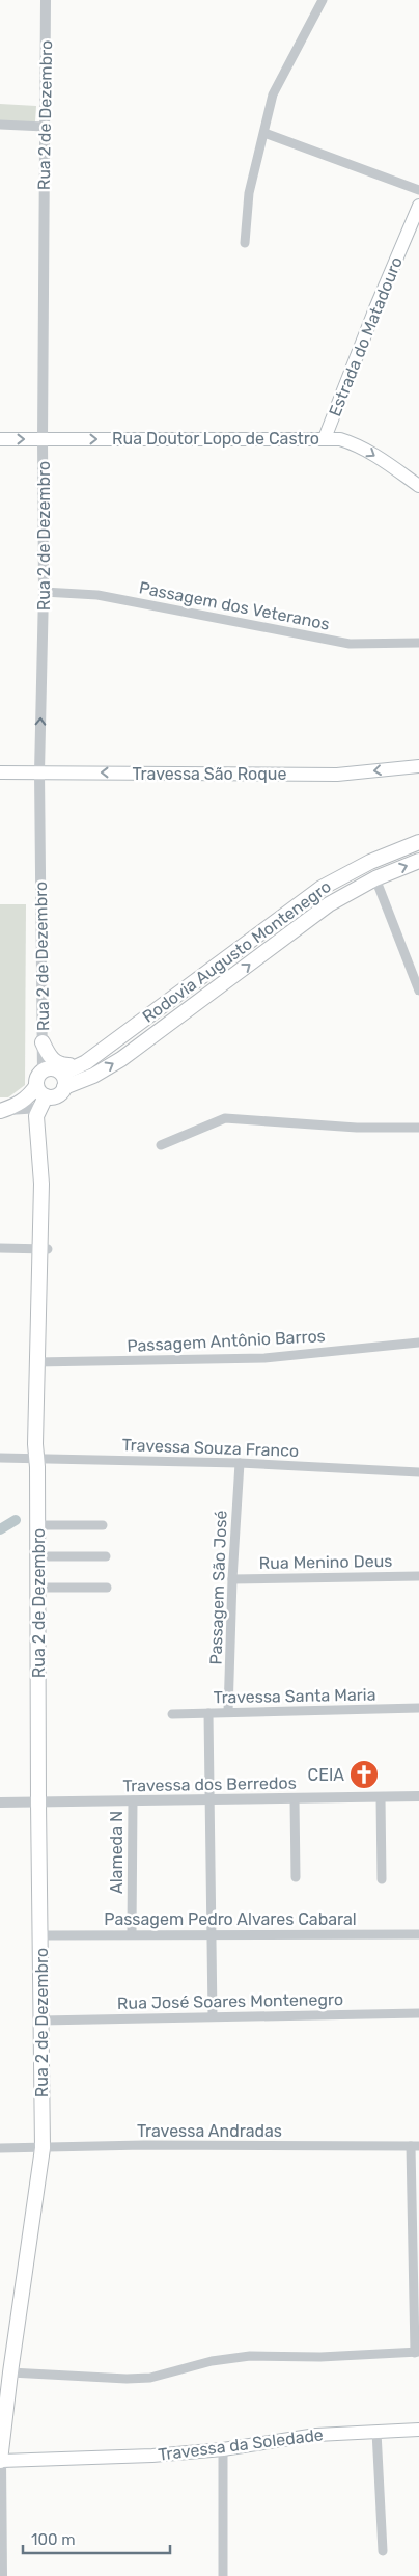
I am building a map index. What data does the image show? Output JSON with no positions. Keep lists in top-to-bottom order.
{
  "streets": {
    "main road": [
      "Rua 2 de Dezembro",
      "Estrada do Matadouro",
      "Rua Doutor Lopo de Castro",
      "Travessa São Roque",
      "Rodovia Augusto Montenegro",
      "Travessa da Soledade"
    ],
    "street": [
      "Passagem dos Veteranos",
      "Passagem Antônio Barros",
      "Travessa Souza Franco",
      "Rua Menino Deus",
      "Passagem São José",
      "Travessa Santa Maria",
      "Travessa dos Berredos",
      "Alameda N",
      "Passagem Pedro Alvares Cabaral",
      "Rua José Soares Montenegro",
      "Travessa Andradas"
    ]
  },
  "crossings": [
    ["Rua 2 de Dezembro", "Rua Doutor Lopo de Castro"],
    ["Rua 2 de Dezembro", "Passagem dos Veteranos"],
    ["Rua 2 de Dezembro", "Travessa São Roque"],
    ["Rua 2 de Dezembro", "Rodovia Augusto Montenegro"],
    ["Rua 2 de Dezembro", "Passagem Antônio Barros"],
    ["Rua 2 de Dezembro", "Travessa Souza Franco"],
    ["Rua 2 de Dezembro", "Travessa dos Berredos"],
    ["Rua 2 de Dezembro", "Passagem Pedro Alvares Cabaral"],
    ["Rua 2 de Dezembro", "Rua José Soares Montenegro"],
    ["Rua 2 de Dezembro", "Travessa Andradas"],
    ["Rua 2 de Dezembro", "Travessa da Soledade"],
    ["Estrada do Matadouro", "Rua Doutor Lopo de Castro"],
    ["Travessa Souza Franco", "Passagem São José"],
    ["Rua Menino Deus", "Passagem São José"],
    ["Passagem São José", "Travessa Santa Maria"],
    ["Travessa dos Berredos", "Alameda N"],
    ["Alameda N", "Passagem Pedro Alvares Cabaral"]
  ],
  "one_way": ["Rua Doutor Lopo de Castro", "Travessa São Roque"],
  "places": {
    "church": ["CEIA"]
  },
  "scale_bar": "100 m"
}
